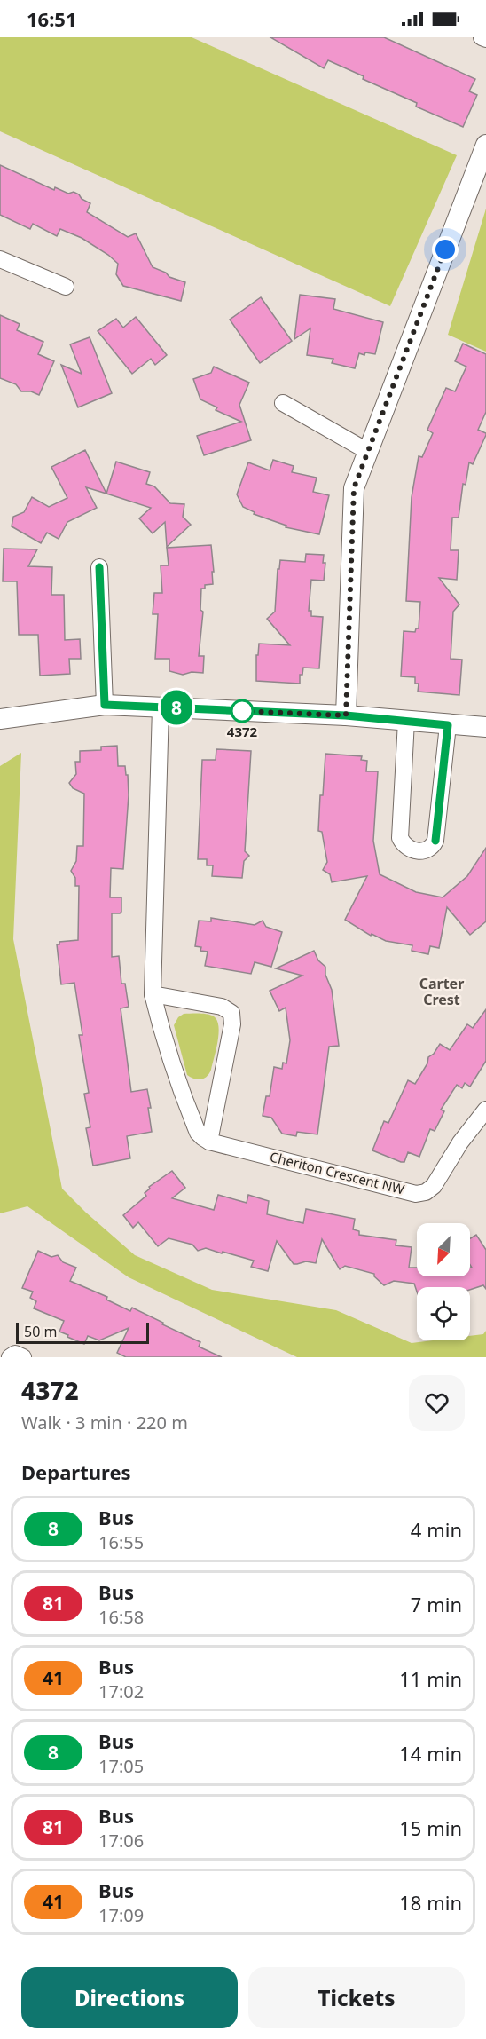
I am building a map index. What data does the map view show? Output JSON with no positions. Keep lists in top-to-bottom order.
{
  "streets": {
    "street": ["Cheriton Crescent NW"]
  },
  "districts": ["Carter Crest"],
  "places": ["4372"],
  "lines": ["bus line 8"],
  "scale_bar": "50 m",
  "north": "bottom left",
  "page": {
    "status": "16:51",
    "on_map": "8",
    "scale": "50 m",
    "heading": [
      ["4372", "Walk · 3 min · 220 m"],
      "Departures"
    ],
    "list": [
      {
        "mark": "8",
        "name": "Bus",
        "note": "16:55",
        "value": "4 min"
      },
      {
        "mark": "81",
        "name": "Bus",
        "note": "16:58",
        "value": "7 min"
      },
      {
        "mark": "41",
        "name": "Bus",
        "note": "17:02",
        "value": "11 min"
      },
      {
        "mark": "8",
        "name": "Bus",
        "note": "17:05",
        "value": "14 min"
      },
      {
        "mark": "81",
        "name": "Bus",
        "note": "17:06",
        "value": "15 min"
      },
      {
        "mark": "41",
        "name": "Bus",
        "note": "17:09",
        "value": "18 min"
      }
    ],
    "buttons": ["Directions", "Tickets"]
  }
}
